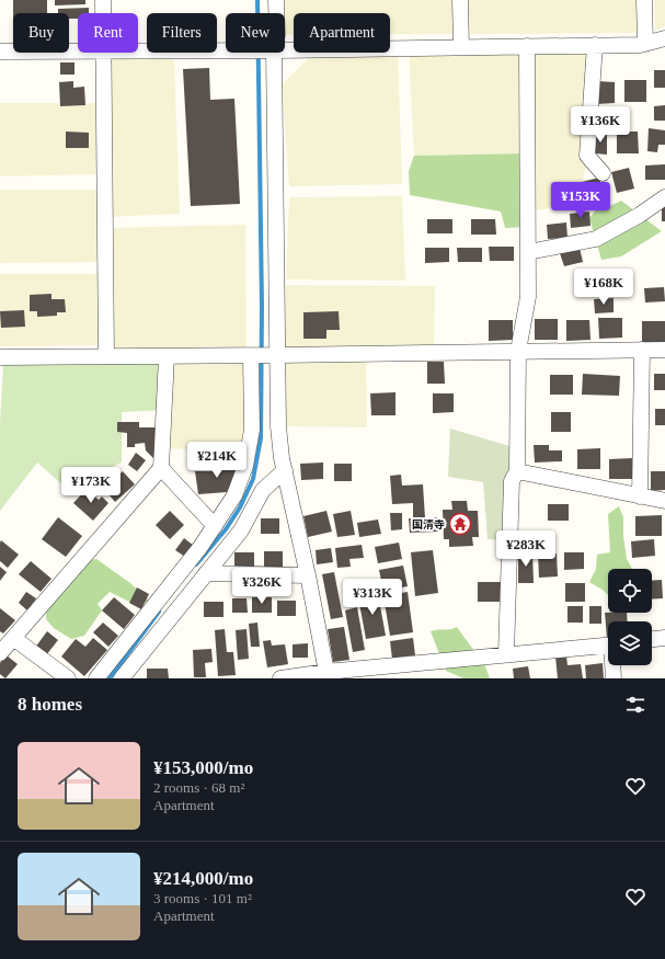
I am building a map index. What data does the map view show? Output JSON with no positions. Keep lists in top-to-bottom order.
{
  "places": {
    "temple": ["国清寺"]
  },
  "page": {
    "chip": [
      "Buy",
      "Rent",
      "Filters",
      "New",
      "Apartment"
    ],
    "price": [
      "¥136K",
      "¥153K",
      "¥168K",
      "¥214K",
      "¥173K",
      "¥283K",
      "¥326K",
      "¥313K"
    ],
    "heading": "8 homes",
    "list": [
      {
        "name": "¥153,000/mo",
        "note": "2 rooms · 68 m² · Apartment"
      },
      {
        "name": "¥214,000/mo",
        "note": "3 rooms · 101 m² · Apartment"
      }
    ]
  }
}
